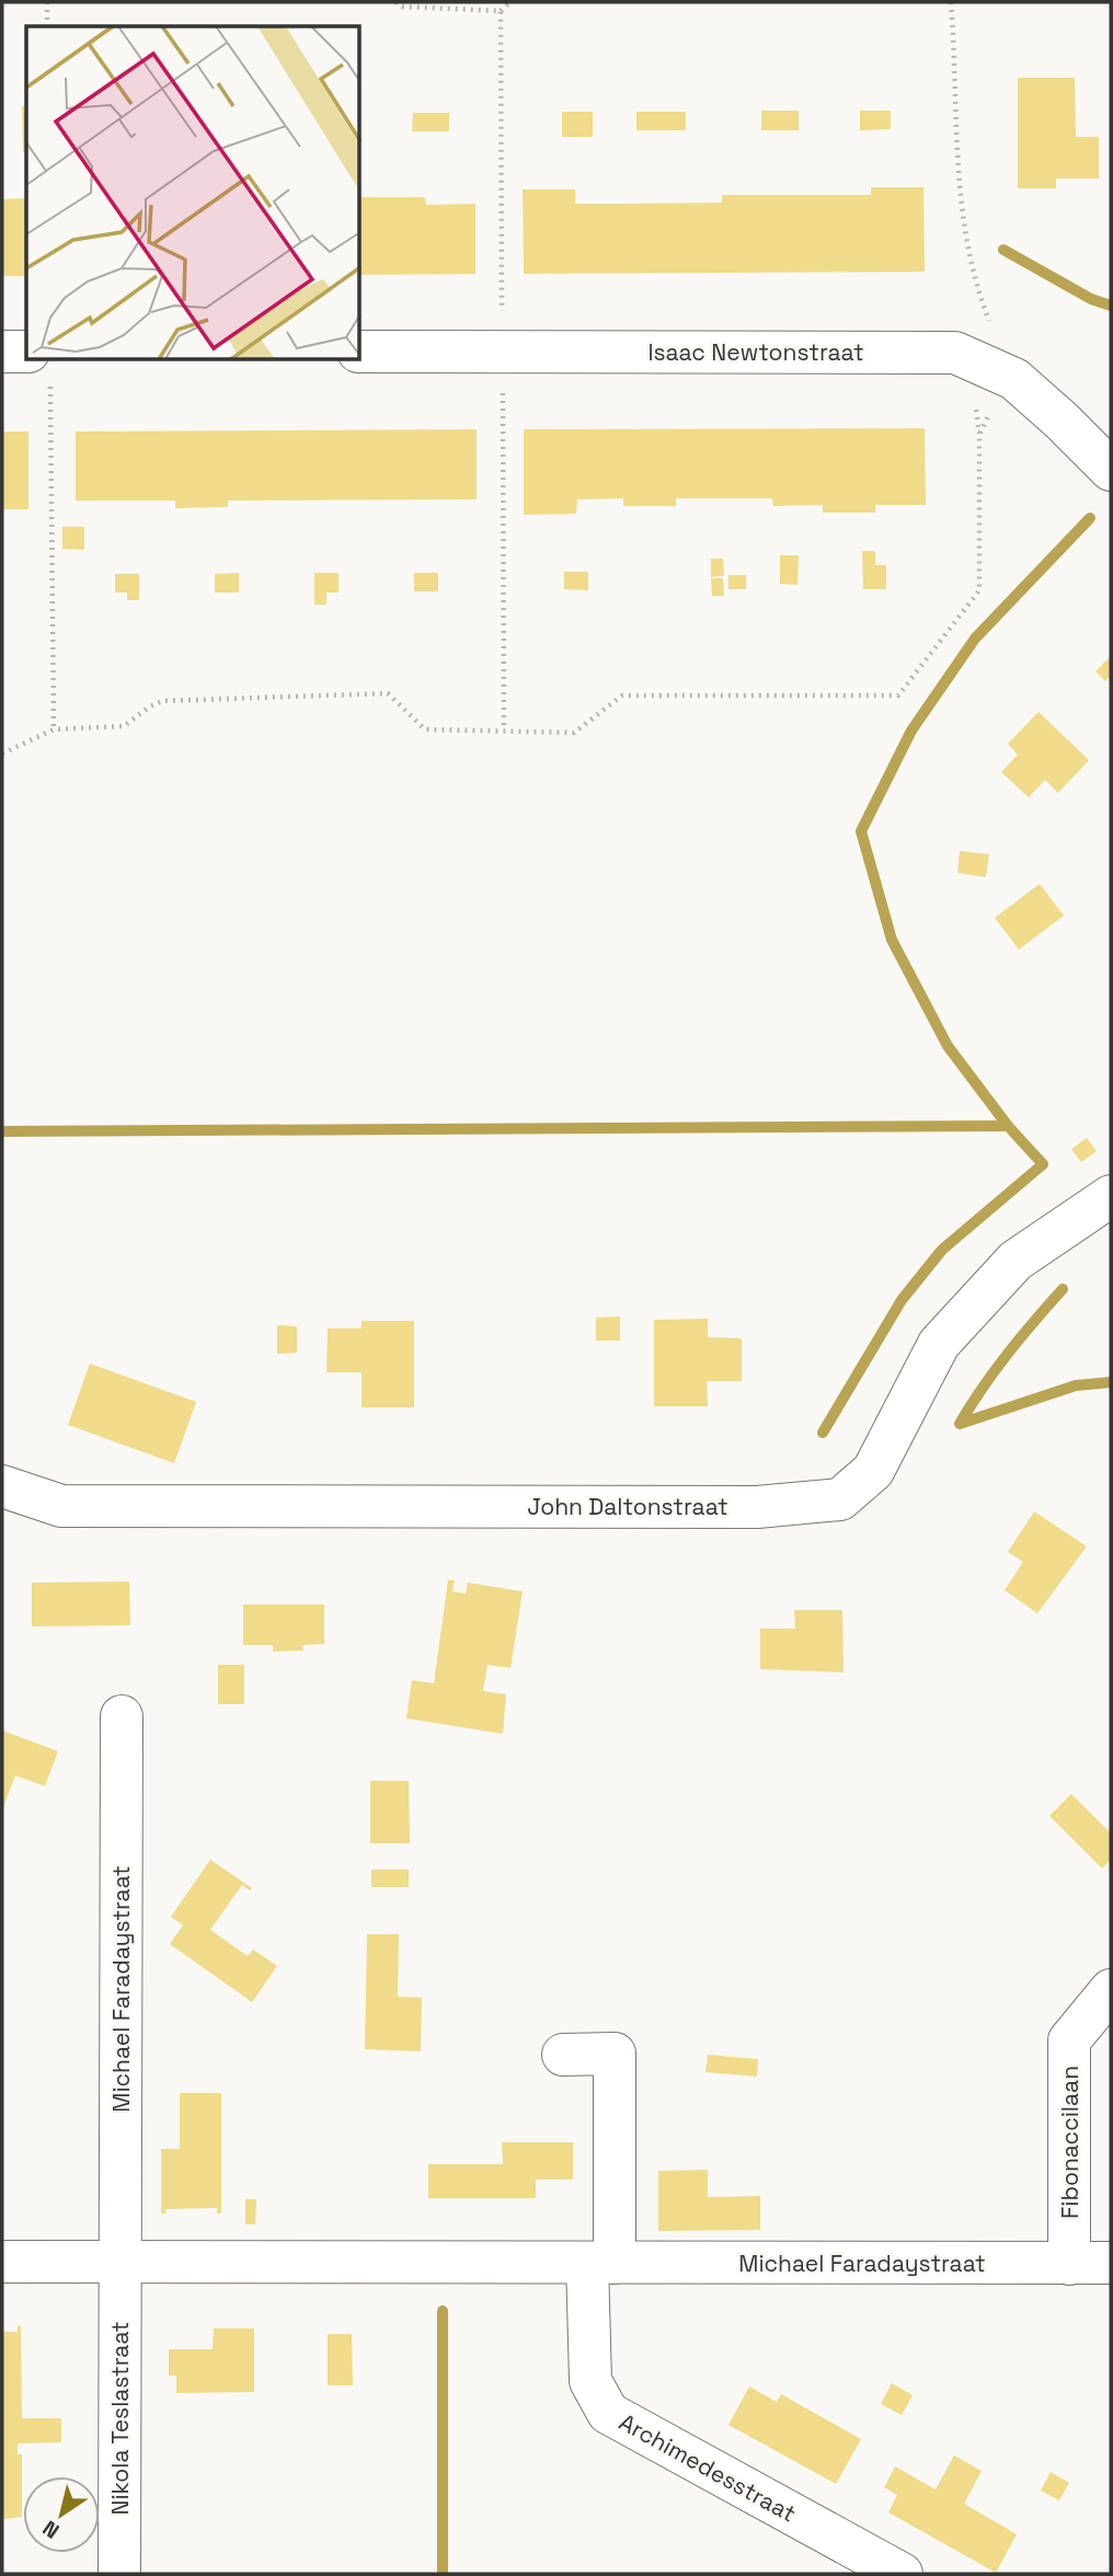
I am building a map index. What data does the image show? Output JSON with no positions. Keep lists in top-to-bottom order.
{
  "streets": {
    "street": [
      "Isaac Newtonstraat",
      "John Daltonstraat",
      "Michael Faradaystraat",
      "Fibonaccilaan",
      "Nikola Teslastraat",
      "Archimedesstraat"
    ]
  },
  "crossings": [
    ["Michael Faradaystraat", "Fibonaccilaan"],
    ["Michael Faradaystraat", "Nikola Teslastraat"],
    ["Michael Faradaystraat", "Archimedesstraat"]
  ],
  "north": "bottom left"
}
